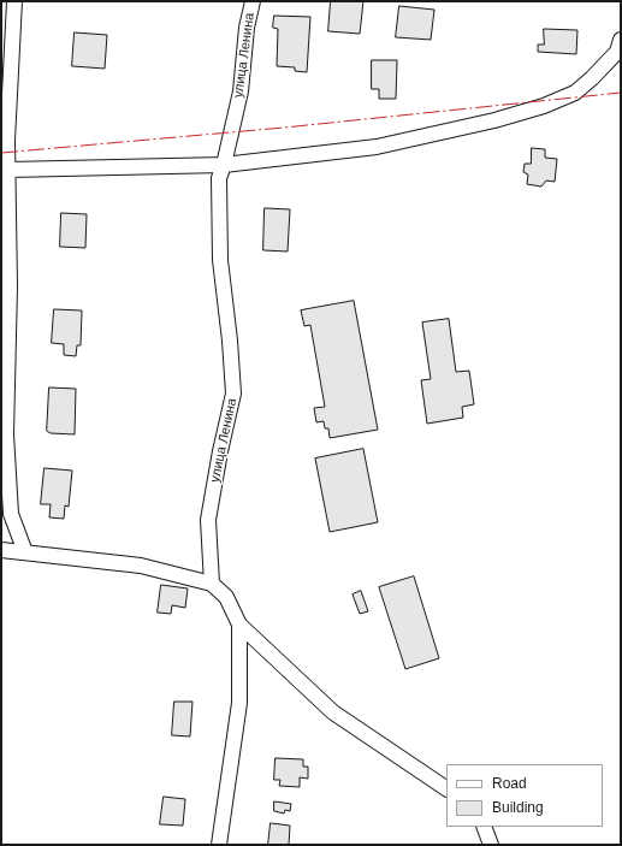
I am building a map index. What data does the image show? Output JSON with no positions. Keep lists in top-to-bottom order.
{
  "streets": {
    "street": ["улица Ленина"]
  },
  "legend": ["Road", "Building"]
}
